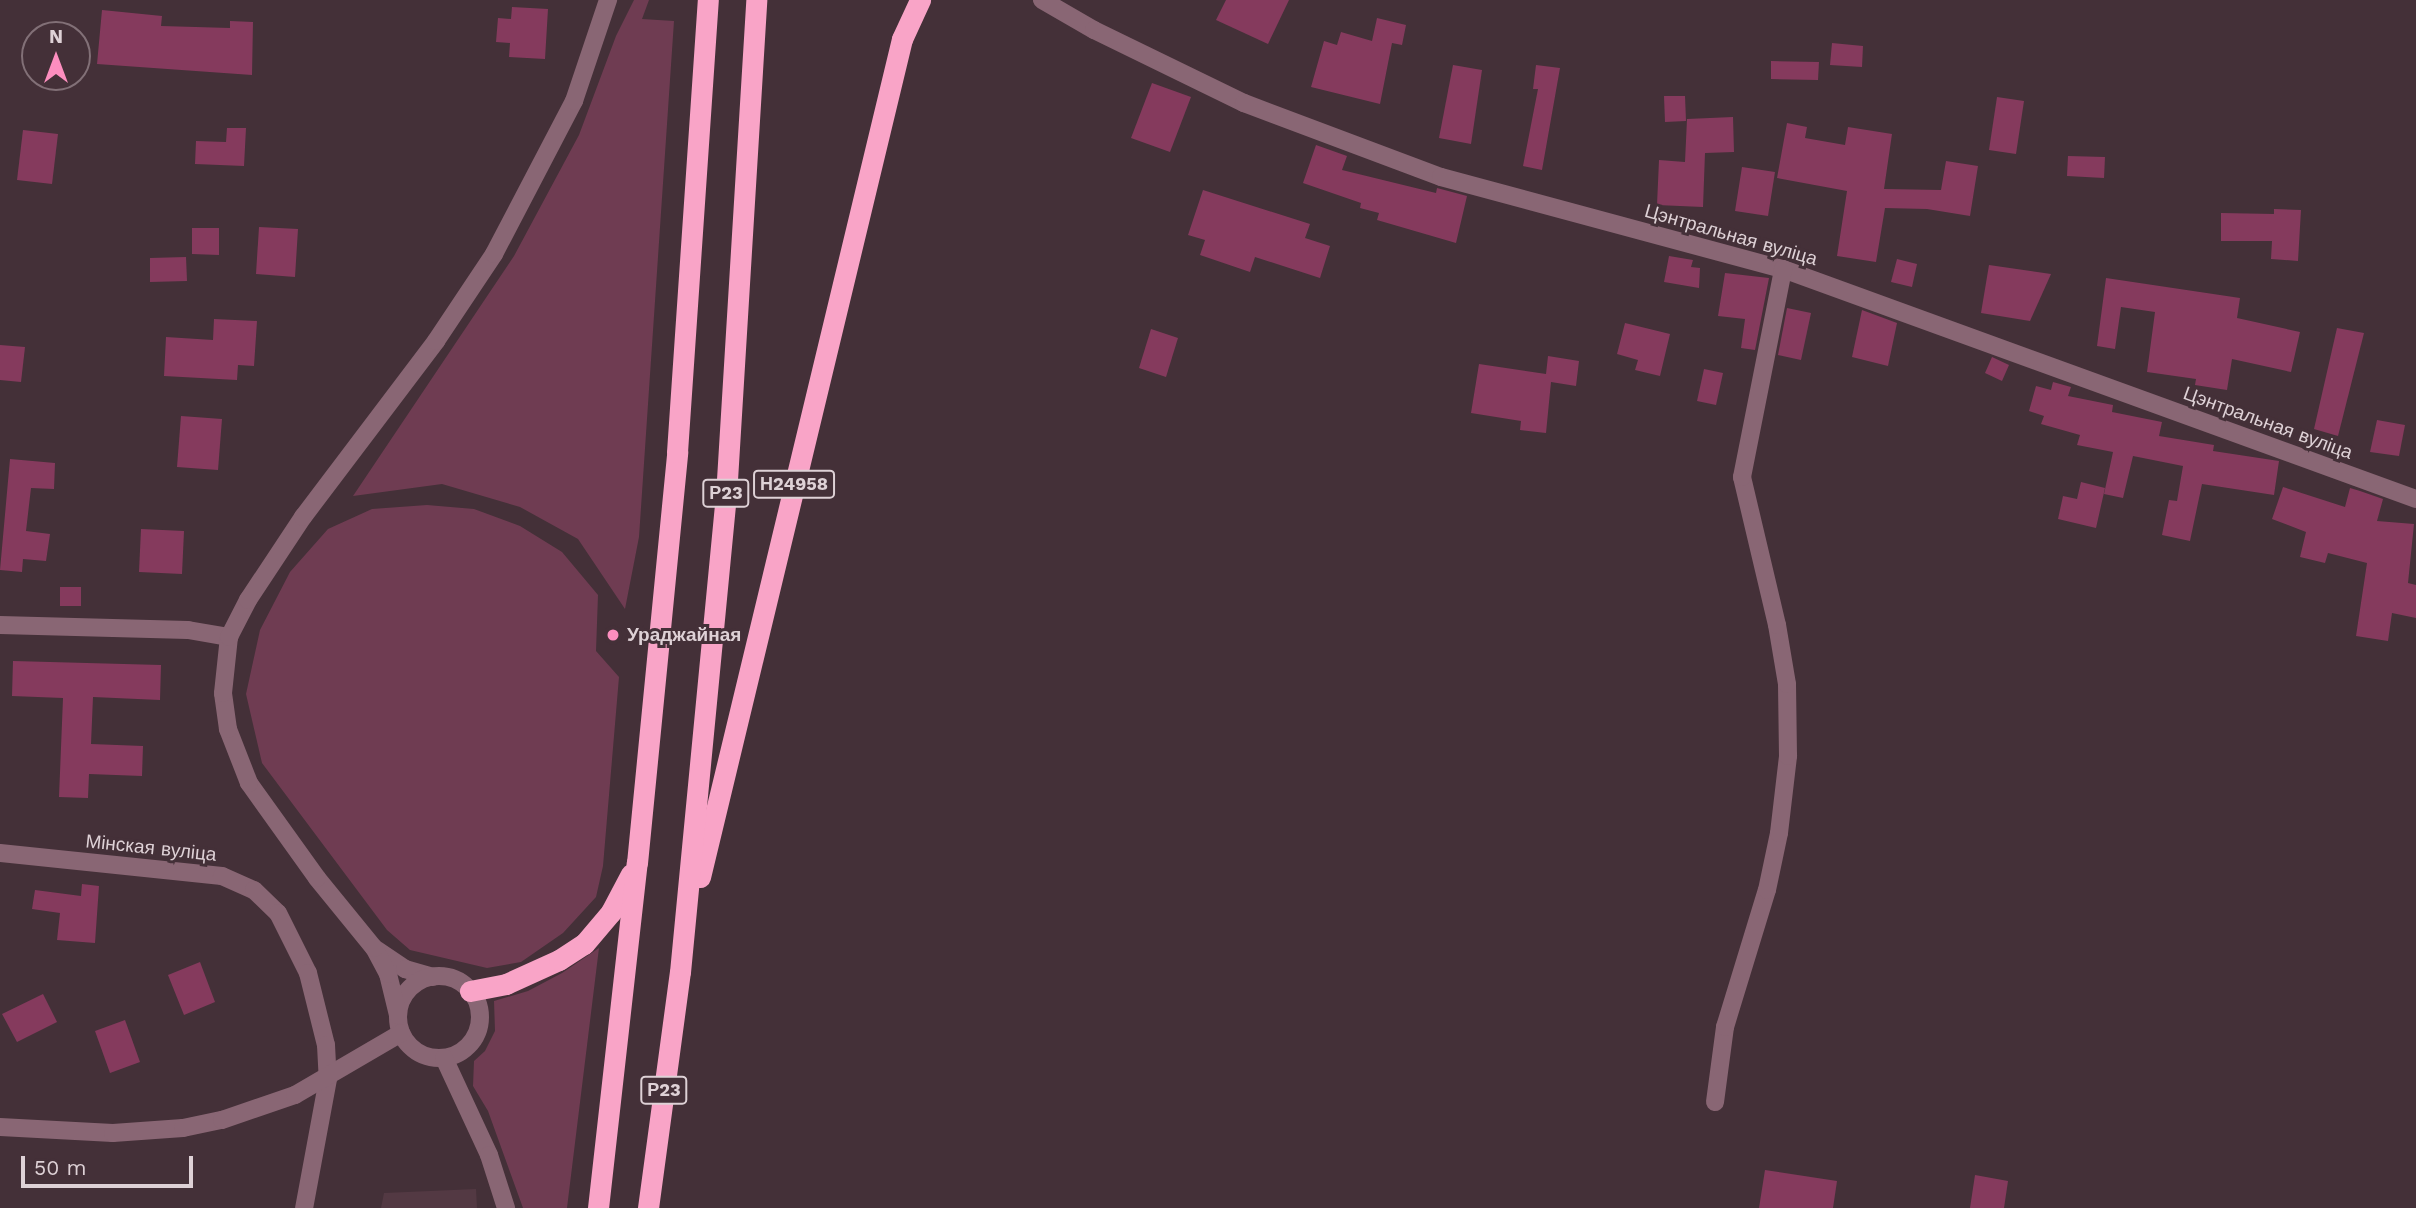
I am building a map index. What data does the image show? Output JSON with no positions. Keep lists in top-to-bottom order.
{
  "streets": {
    "highway": ["Н24958", "Р23"],
    "street": ["Цэнтральная вуліца", "Мінская вуліца"]
  },
  "crossings": [
    ["Н24958", "Р23"]
  ],
  "places": ["Ураджайная"],
  "scale_bar": "50 m",
  "north": "top"
}
